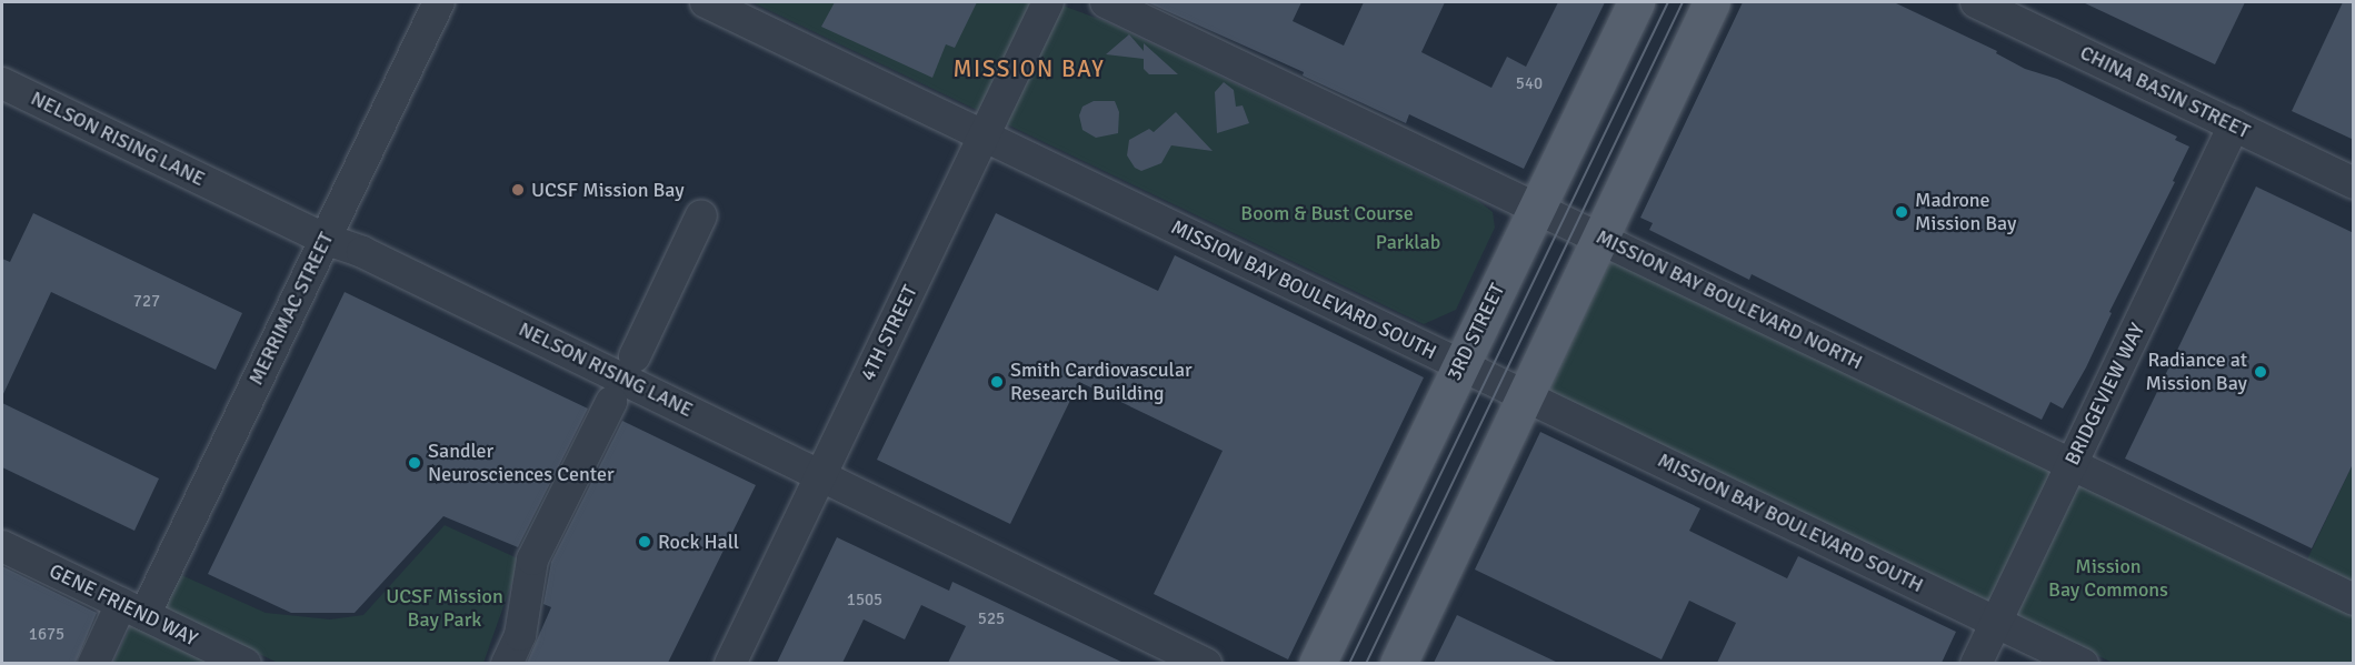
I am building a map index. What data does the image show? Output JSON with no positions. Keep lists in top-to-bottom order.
{
  "streets": {
    "main road": ["3RD STREET"],
    "street": [
      "CHINA BASIN STREET",
      "NELSON RISING LANE",
      "MISSION BAY BOULEVARD SOUTH",
      "MISSION BAY BOULEVARD NORTH",
      "MERRIMAC STREET",
      "4TH STREET",
      "BRIDGEVIEW WAY",
      "GENE FRIEND WAY"
    ]
  },
  "crossings": [
    ["CHINA BASIN STREET", "BRIDGEVIEW WAY"],
    ["NELSON RISING LANE", "MERRIMAC STREET"],
    ["NELSON RISING LANE", "4TH STREET"],
    ["MISSION BAY BOULEVARD SOUTH", "3RD STREET"],
    ["MISSION BAY BOULEVARD SOUTH", "4TH STREET"],
    ["MISSION BAY BOULEVARD SOUTH", "BRIDGEVIEW WAY"],
    ["MISSION BAY BOULEVARD NORTH", "3RD STREET"],
    ["MISSION BAY BOULEVARD NORTH", "BRIDGEVIEW WAY"],
    ["MERRIMAC STREET", "GENE FRIEND WAY"]
  ],
  "districts": ["MISSION BAY"],
  "parks": [
    "Boom & Bust Course",
    "Parklab",
    "Mission Bay Commons",
    "UCSF Mission Bay Park"
  ],
  "places": [
    "UCSF Mission Bay",
    "Madrone Mission Bay",
    "Radiance at Mission Bay",
    "Smith Cardiovascular Research Building",
    "Sandler Neurosciences Center",
    "Rock Hall"
  ],
  "house_numbers": [
    "540",
    "727",
    "1505",
    "525",
    "1675"
  ]
}
